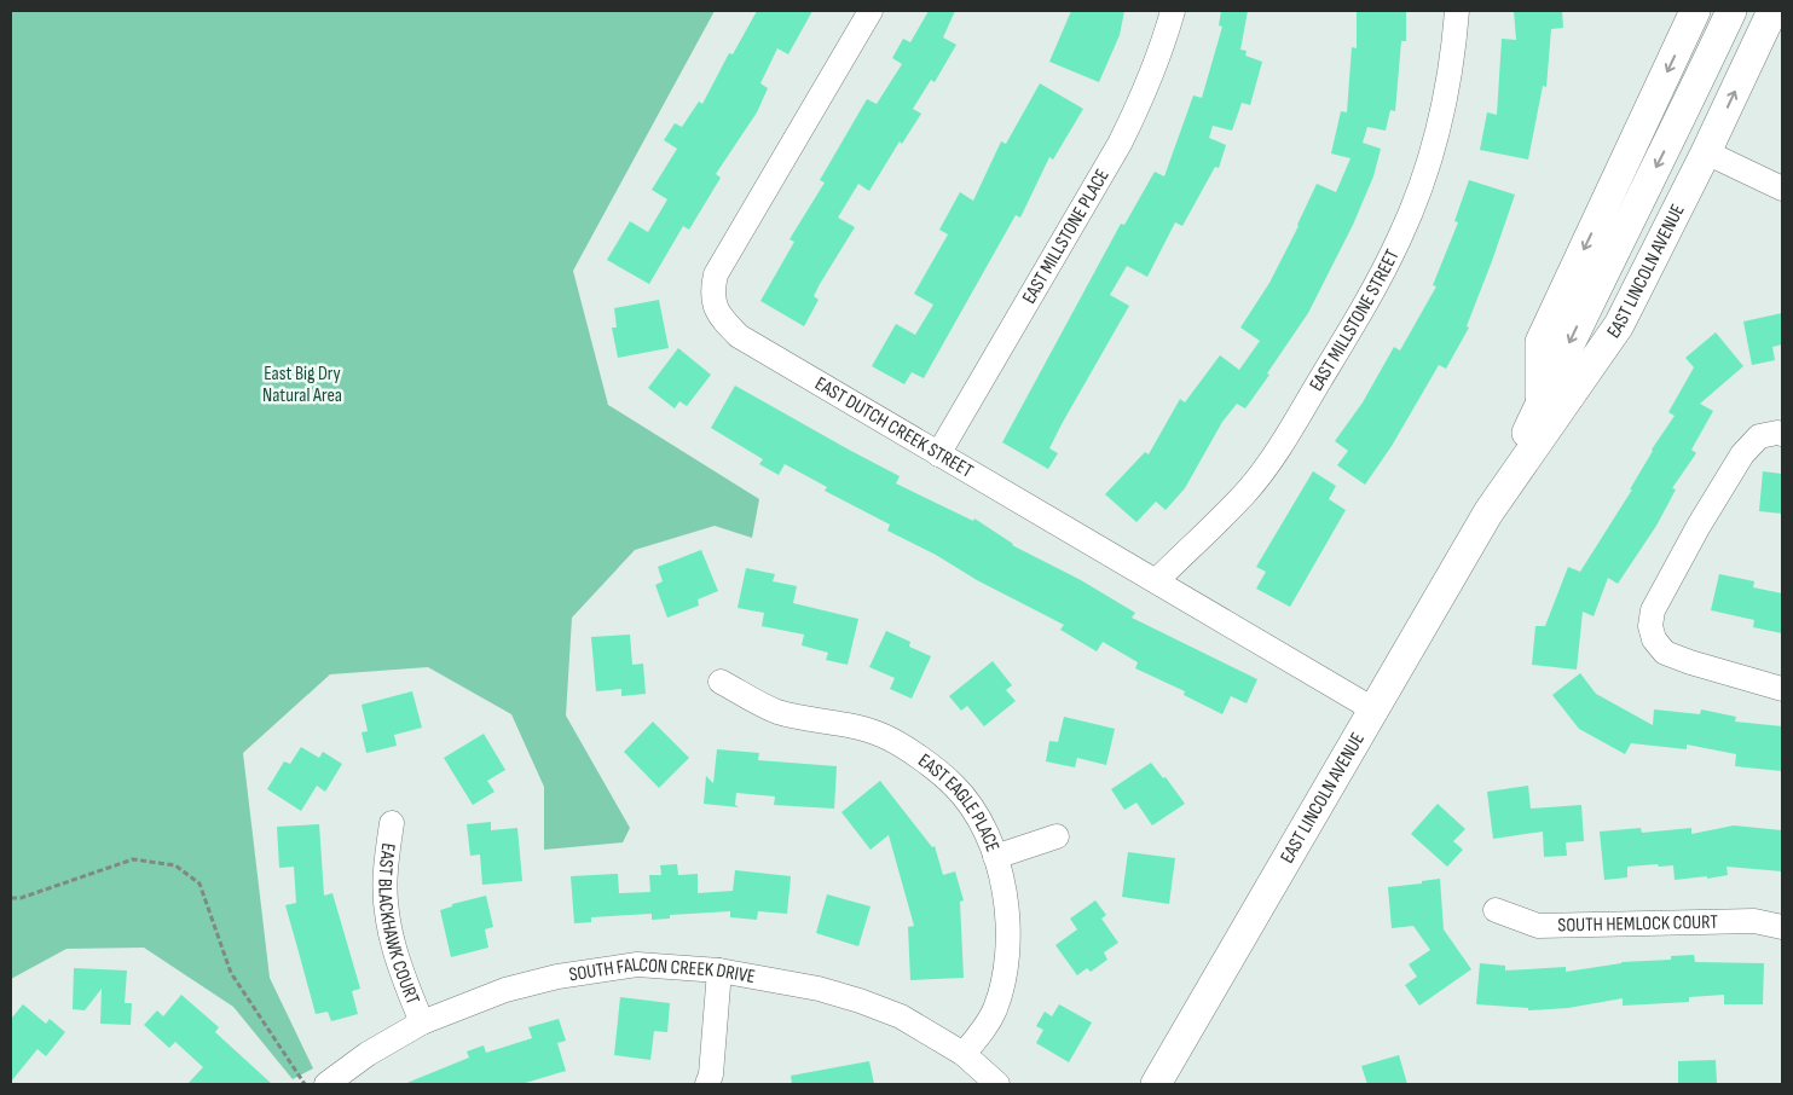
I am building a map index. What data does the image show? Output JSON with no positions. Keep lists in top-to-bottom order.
{
  "streets": {
    "main road": ["EAST LINCOLN AVENUE"],
    "street": [
      "EAST MILLSTONE PLACE",
      "EAST MILLSTONE STREET",
      "EAST DUTCH CREEK STREET",
      "EAST EAGLE PLACE",
      "EAST BLACKHAWK COURT",
      "SOUTH HEMLOCK COURT",
      "SOUTH FALCON CREEK DRIVE"
    ]
  },
  "crossings": [
    ["EAST MILLSTONE PLACE", "EAST DUTCH CREEK STREET"],
    ["EAST LINCOLN AVENUE", "EAST DUTCH CREEK STREET"],
    ["EAST MILLSTONE STREET", "EAST DUTCH CREEK STREET"],
    ["EAST EAGLE PLACE", "SOUTH FALCON CREEK DRIVE"],
    ["EAST BLACKHAWK COURT", "SOUTH FALCON CREEK DRIVE"]
  ],
  "parks": ["East Big Dry Natural Area"]
}
